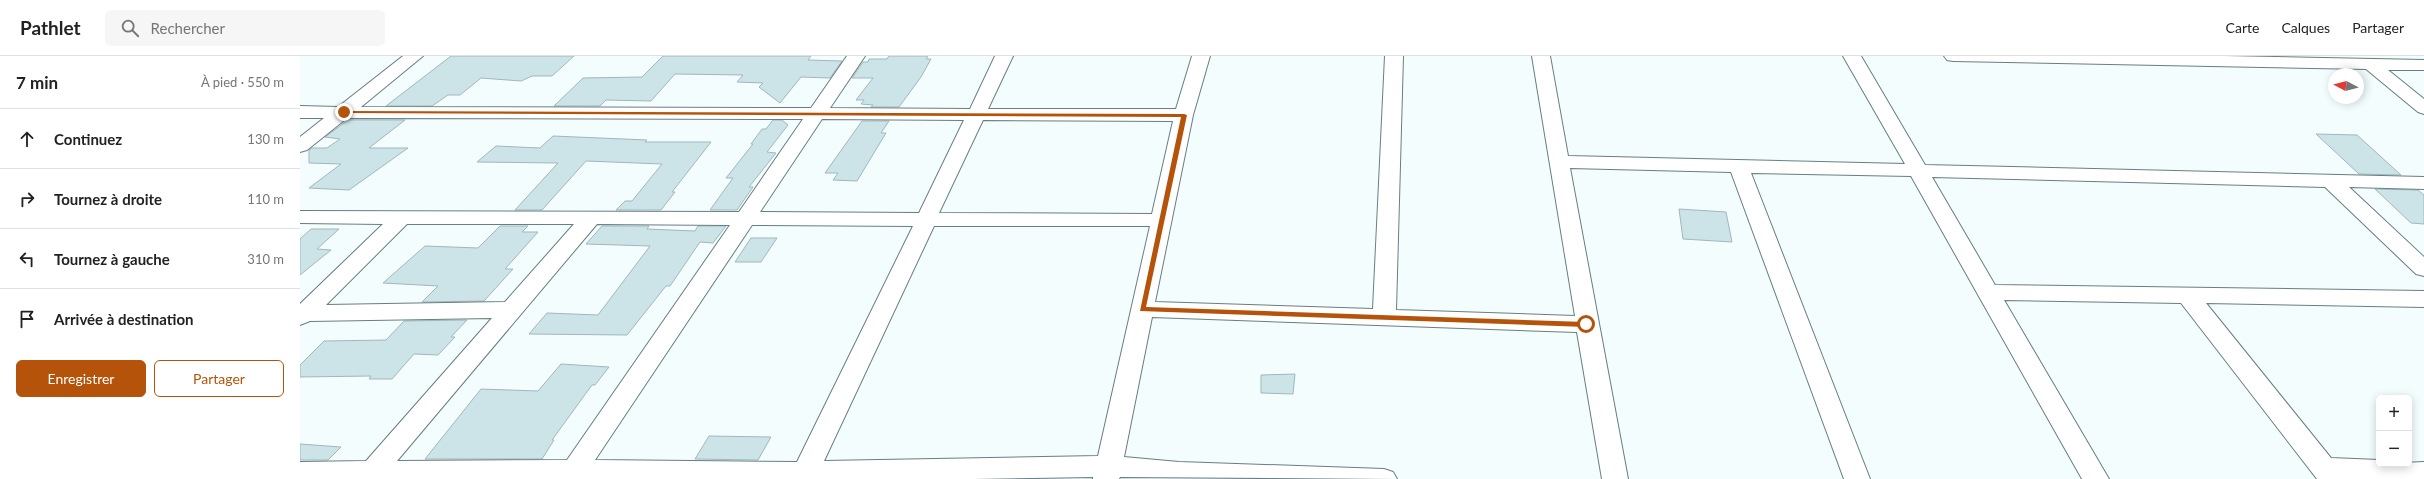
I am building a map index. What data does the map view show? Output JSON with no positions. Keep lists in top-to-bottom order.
{
  "north": "left",
  "page": {
    "header": "Pathlet",
    "search": "Rechercher",
    "nav": ["Carte", "Calques", "Partager"],
    "heading": ["7 min", "À pied · 550 m"],
    "list": [
      ["Continuez", "130 m"],
      ["Tournez à droite", "110 m"],
      ["Tournez à gauche", "310 m"],
      "Arrivée à destination"
    ],
    "buttons": ["Enregistrer", "Partager"],
    "map_buttons": ["+", "−"]
  }
}
